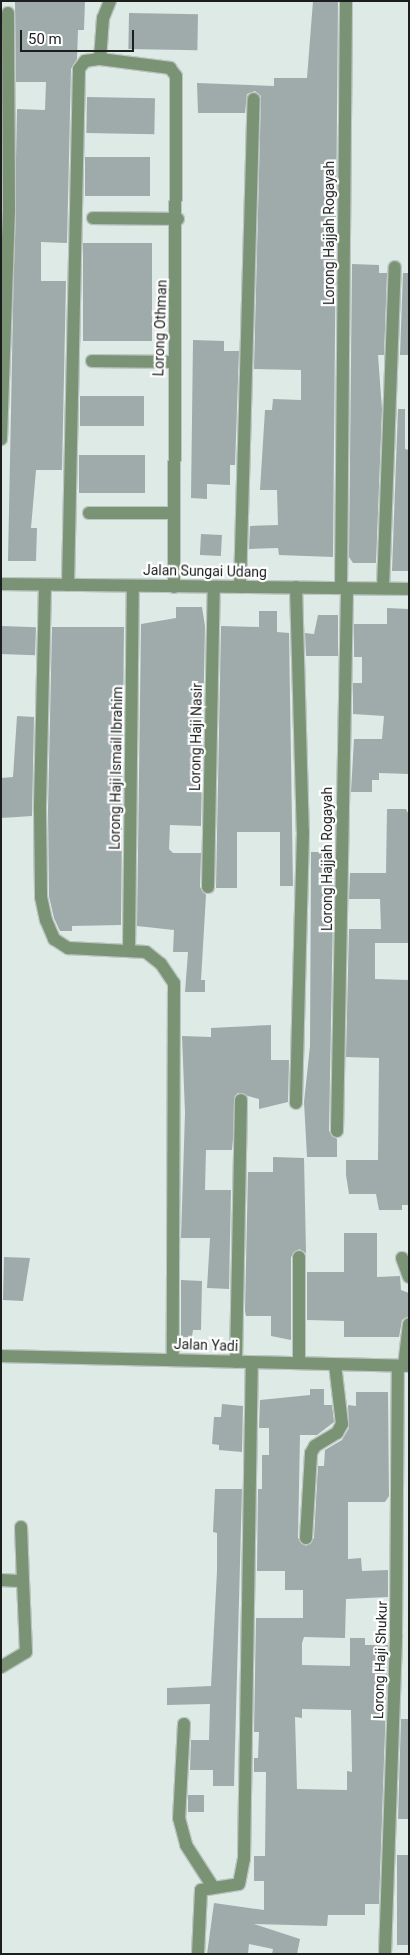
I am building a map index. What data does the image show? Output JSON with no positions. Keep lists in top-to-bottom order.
{
  "streets": {
    "street": [
      "Lorong Hajjah Rogayah",
      "Lorong Othman",
      "Jalan Sungai Udang",
      "Lorong Haji Nasir",
      "Lorong Haji Ismail Ibrahim",
      "Jalan Yadi",
      "Lorong Haji Shukur"
    ]
  },
  "crossings": [
    ["Lorong Hajjah Rogayah", "Jalan Sungai Udang"],
    ["Lorong Othman", "Jalan Sungai Udang"],
    ["Jalan Sungai Udang", "Lorong Haji Nasir"],
    ["Jalan Sungai Udang", "Lorong Haji Ismail Ibrahim"],
    ["Jalan Yadi", "Lorong Haji Shukur"]
  ],
  "scale_bar": "50 m"
}
